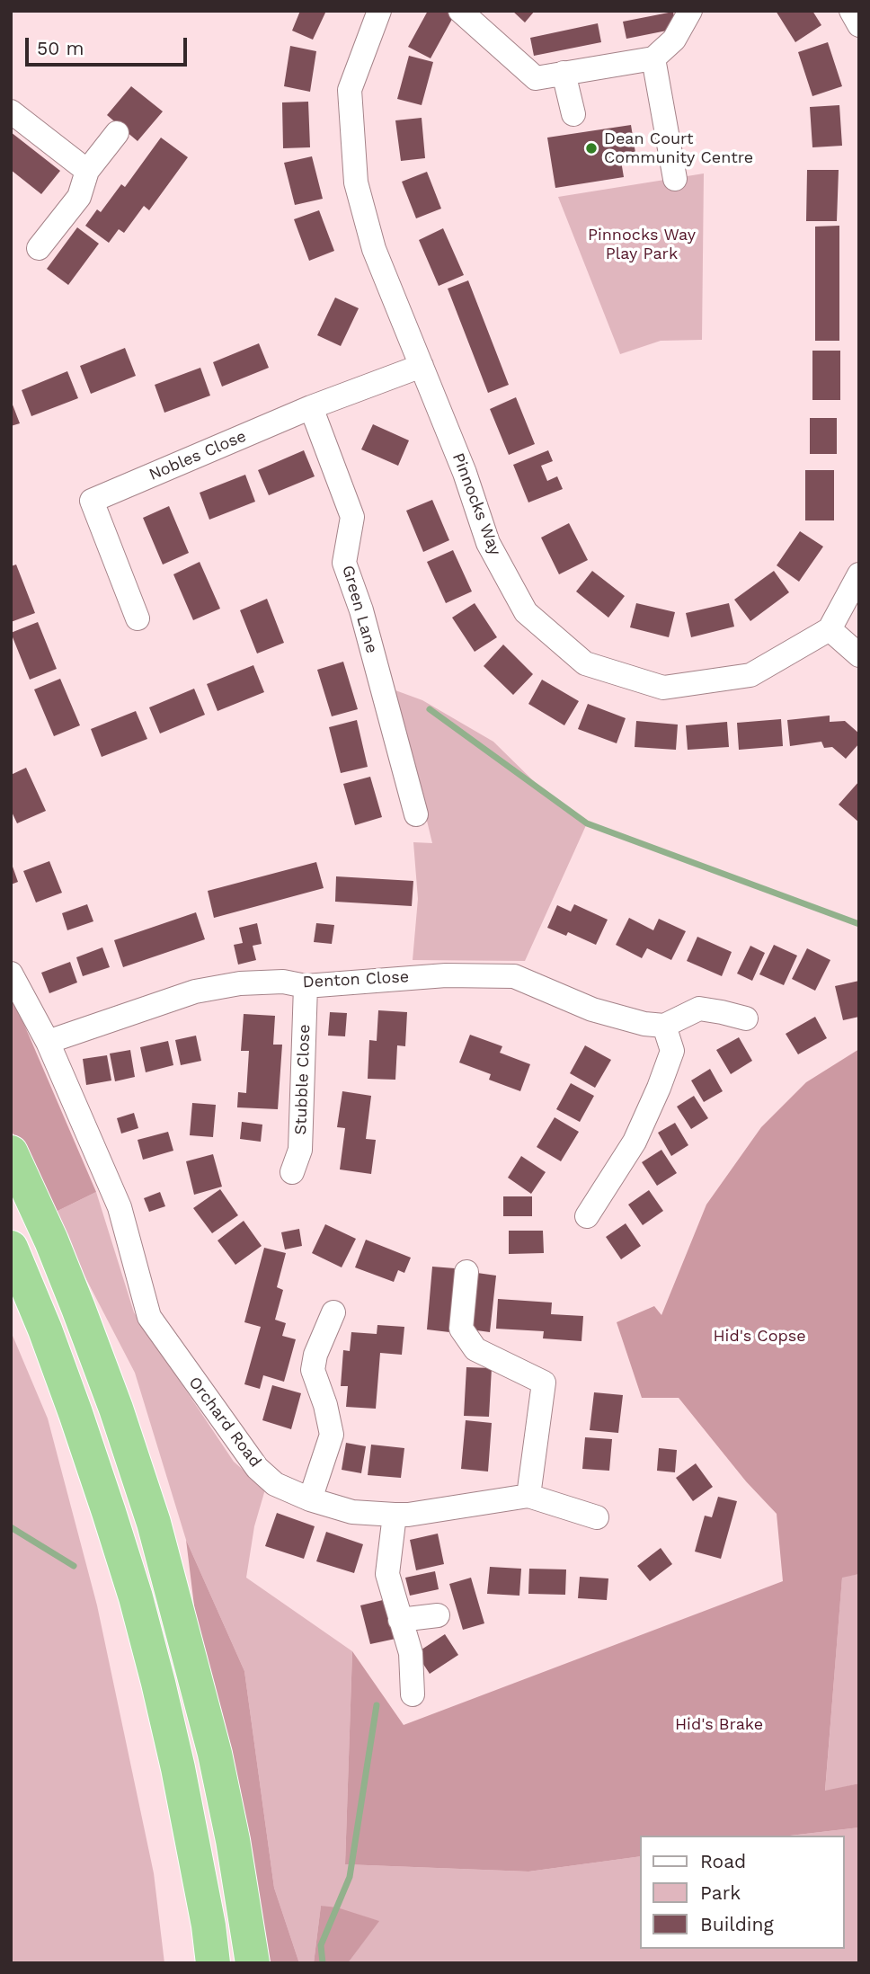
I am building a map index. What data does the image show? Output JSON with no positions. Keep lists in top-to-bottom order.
{
  "streets": {
    "street": [
      "Nobles Close",
      "Pinnocks Way",
      "Green Lane",
      "Denton Close",
      "Stubble Close",
      "Orchard Road"
    ]
  },
  "crossings": [
    ["Nobles Close", "Pinnocks Way"],
    ["Nobles Close", "Green Lane"],
    ["Denton Close", "Stubble Close"],
    ["Denton Close", "Orchard Road"]
  ],
  "parks": ["Pinnocks Way Play Park", "Hid's Copse", "Hid's Brake"],
  "places": ["Dean Court Community Centre"],
  "legend": ["Road", "Park", "Building"],
  "scale_bar": "50 m"
}
